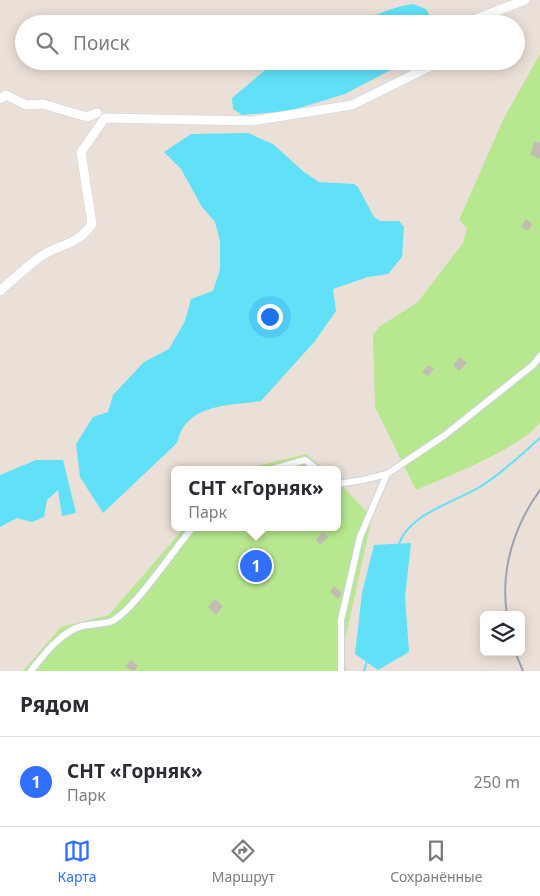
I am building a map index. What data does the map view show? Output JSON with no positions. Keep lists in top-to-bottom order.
{
  "page": {
    "search": "Поиск",
    "popup": ["СНТ «Горняк»", "Парк"],
    "pins": "1",
    "heading": "Рядом",
    "list": [
      {
        "mark": "1",
        "name": "СНТ «Горняк»",
        "note": "Парк",
        "value": "250 m"
      }
    ],
    "nav": ["Карта", "Маршрут", "Сохранённые"]
  }
}
